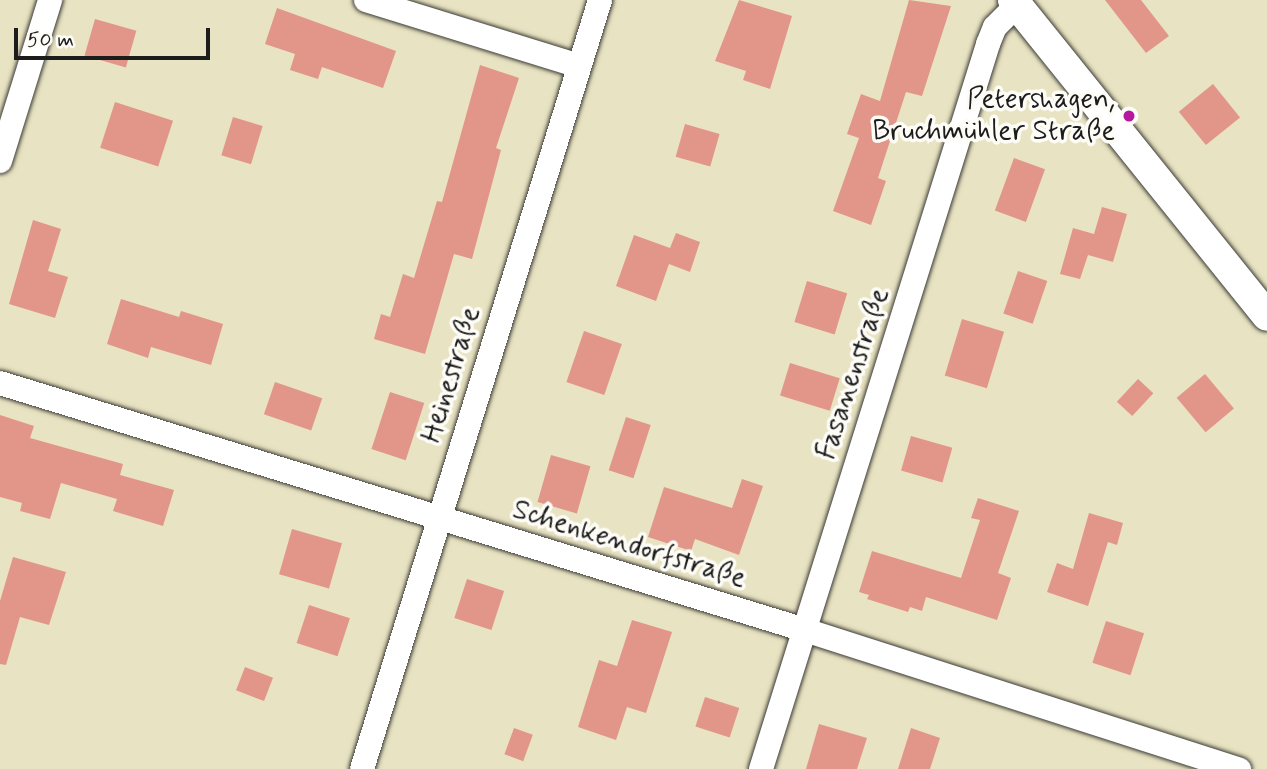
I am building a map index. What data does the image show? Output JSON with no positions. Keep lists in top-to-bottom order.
{
  "streets": {
    "street": ["Fasanenstraße", "Heinestraße", "Schenkendorfstraße"]
  },
  "crossings": [
    ["Fasanenstraße", "Schenkendorfstraße"],
    ["Heinestraße", "Schenkendorfstraße"]
  ],
  "places": ["Petershagen, Bruchmühler Straße"],
  "scale_bar": "50 m"
}
